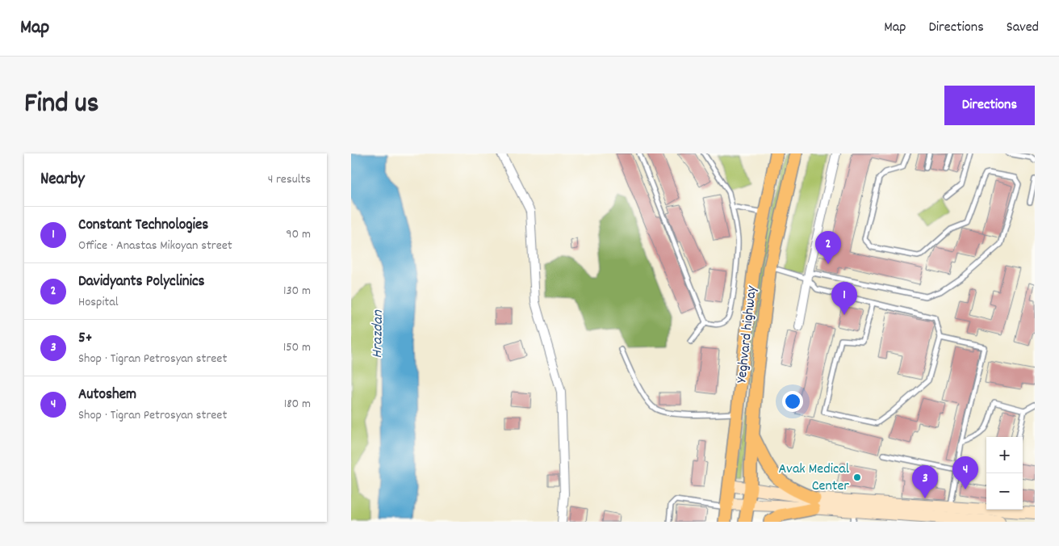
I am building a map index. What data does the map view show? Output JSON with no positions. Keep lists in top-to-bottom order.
{
  "streets": {
    "main road": ["Yeghvard highway"]
  },
  "water": ["Hrazdan"],
  "places": ["Avak Medical Center"],
  "page": {
    "header": "Map",
    "nav": ["Map", "Directions", "Saved"],
    "title": "Find us",
    "buttons": "Directions",
    "heading": ["Nearby", "4 results"],
    "list": [
      {
        "mark": "1",
        "name": "Constant Technologies",
        "note": "Office · Anastas Mikoyan street",
        "value": "90 m"
      },
      {
        "mark": "2",
        "name": "Davidyants Polyclinics",
        "note": "Hospital",
        "value": "130 m"
      },
      {
        "mark": "3",
        "name": "5+",
        "note": "Shop · Tigran Petrosyan street",
        "value": "150 m"
      },
      {
        "mark": "4",
        "name": "Autoshem",
        "note": "Shop · Tigran Petrosyan street",
        "value": "180 m"
      }
    ],
    "pins": [
      "2",
      "1",
      "4",
      "3"
    ],
    "map_buttons": ["+", "−"]
  }
}
